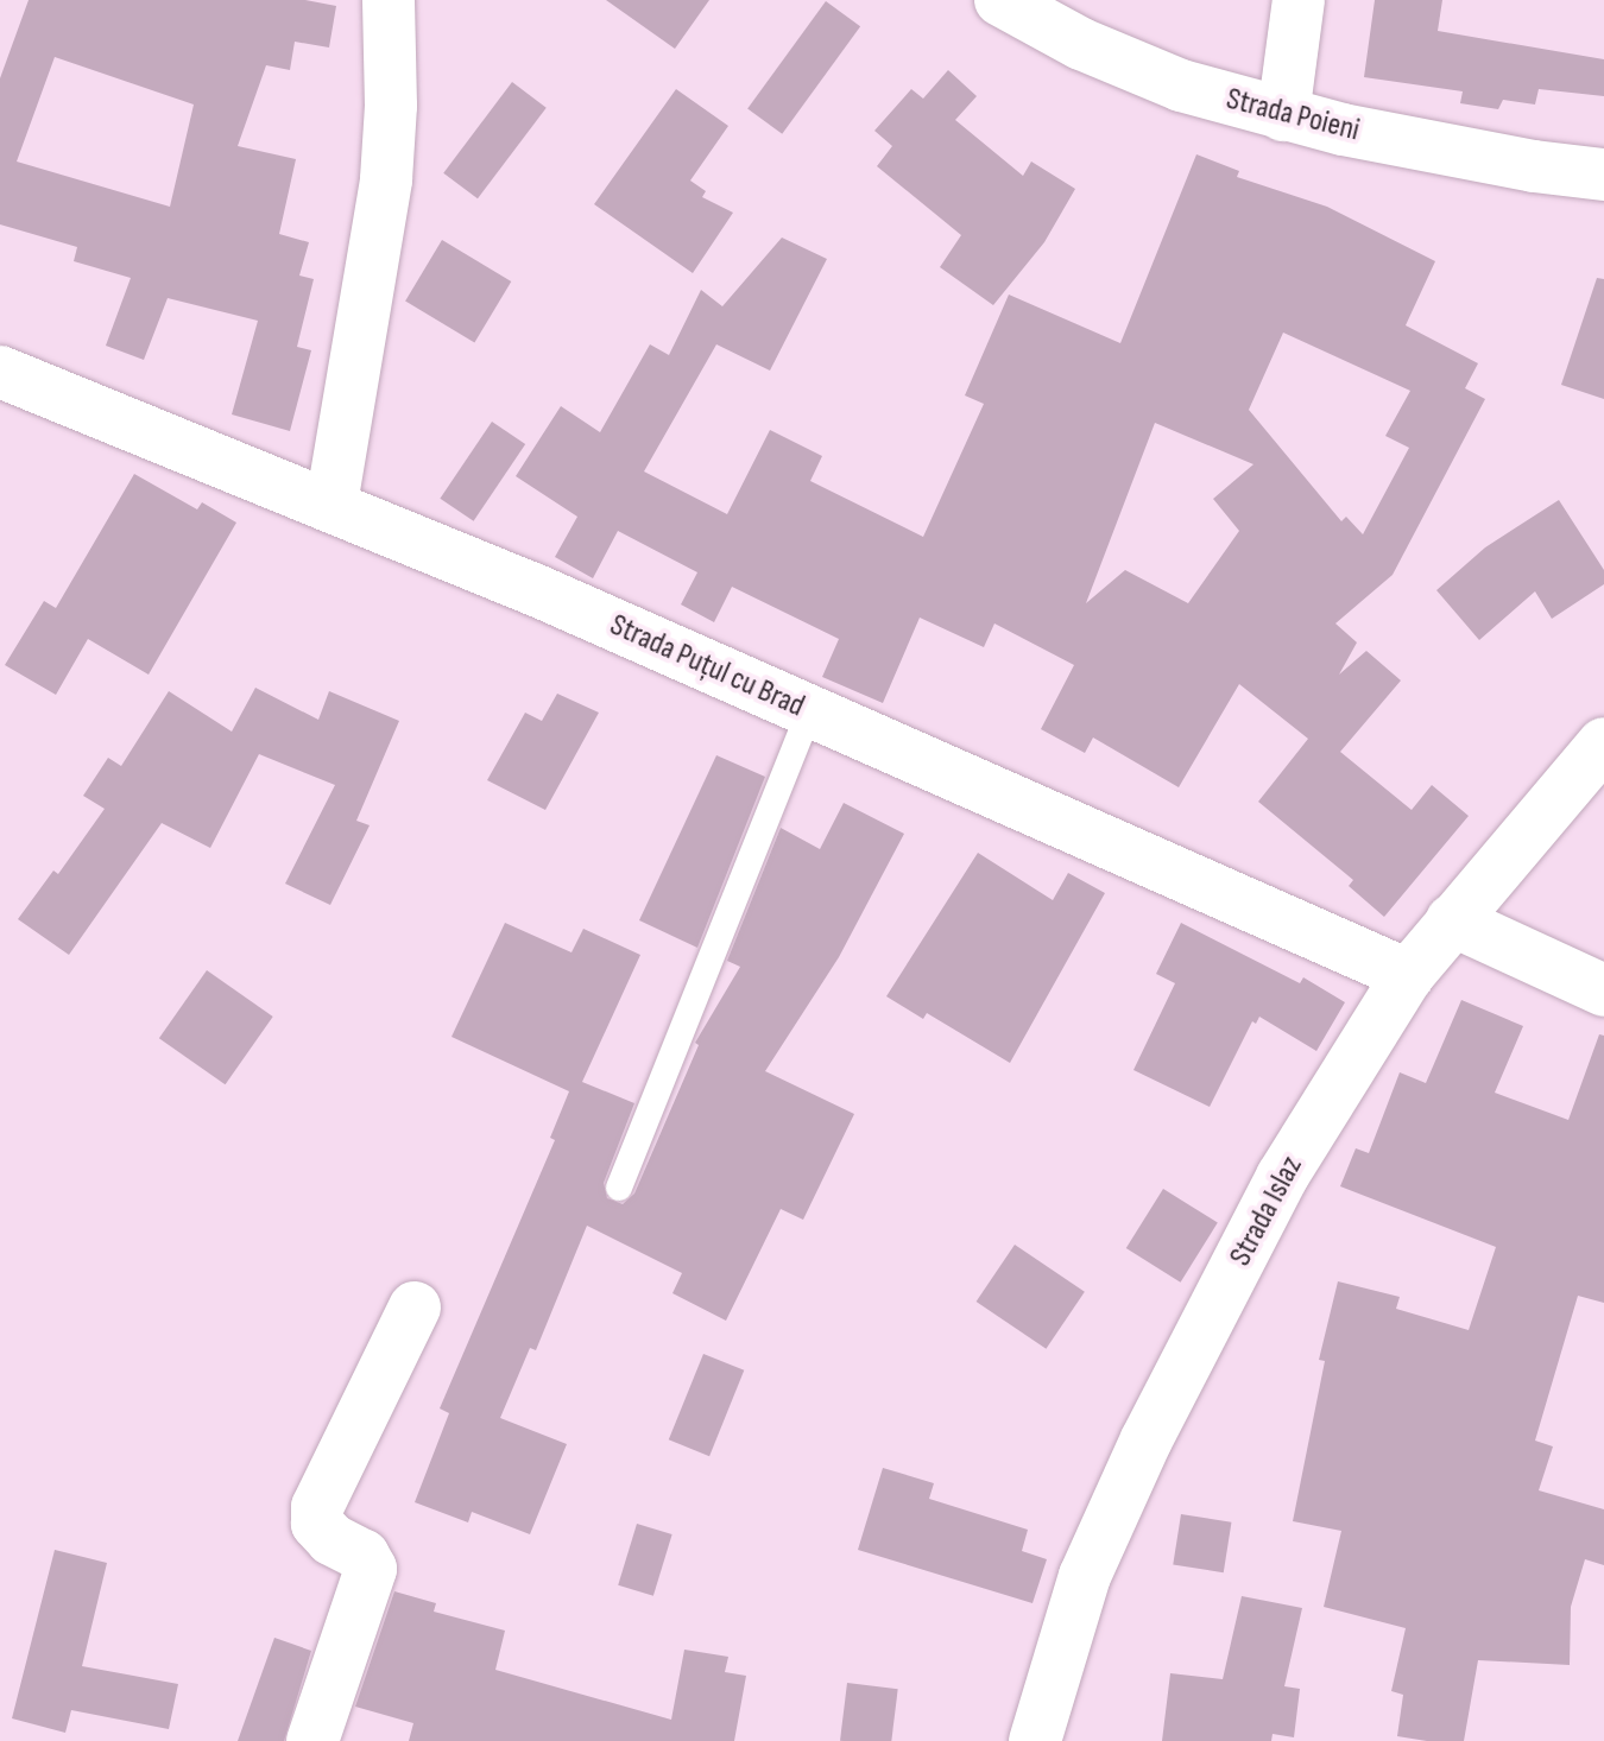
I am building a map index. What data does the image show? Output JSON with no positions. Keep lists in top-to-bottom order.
{
  "streets": {
    "street": ["Strada Poieni", "Strada Puțul cu Brad", "Strada Islaz"]
  },
  "crossings": [
    ["Strada Puțul cu Brad", "Strada Islaz"]
  ]
}
